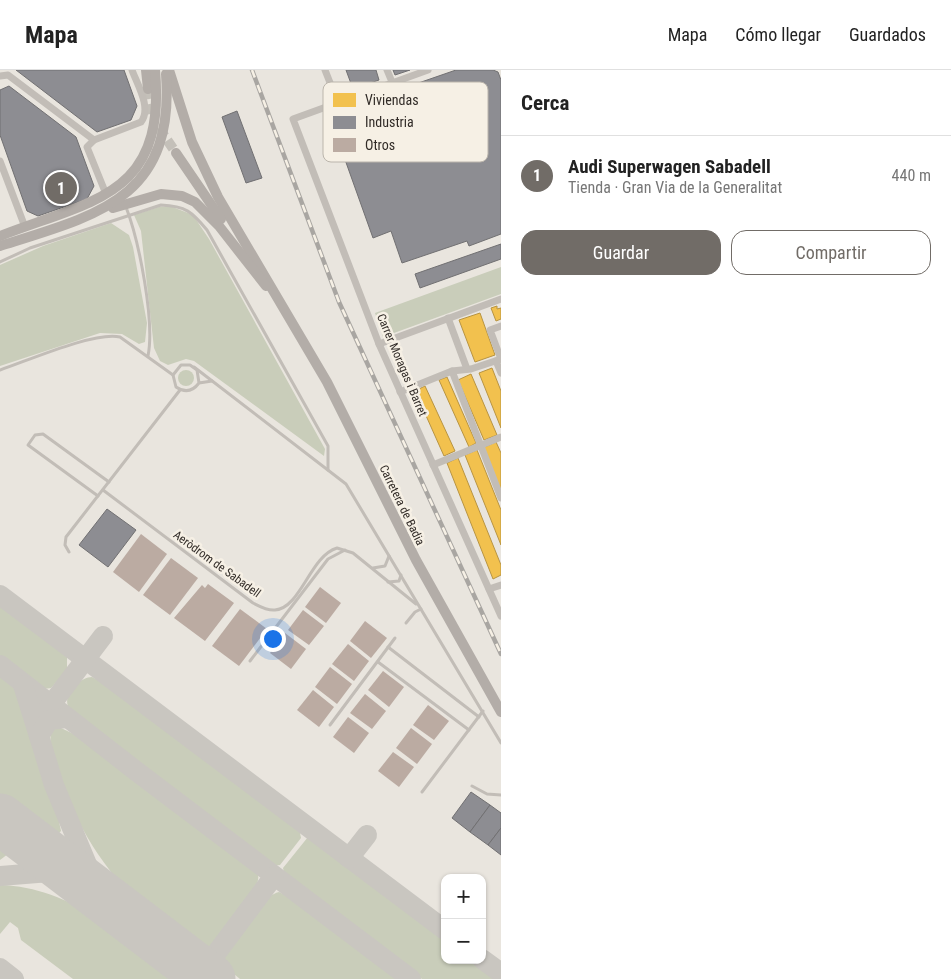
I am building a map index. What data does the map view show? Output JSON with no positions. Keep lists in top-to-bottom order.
{
  "streets": {
    "street": ["Carrer Moragas i Barret", "Carretera de Badia"],
    "lane": ["Aeròdrom de Sabadell"]
  },
  "legend": ["Viviendas", "Industria", "Otros"],
  "page": {
    "header": "Mapa",
    "nav": ["Mapa", "Cómo llegar", "Guardados"],
    "heading": "Cerca",
    "list": [
      {
        "mark": "1",
        "name": "Audi Superwagen Sabadell",
        "note": "Tienda · Gran Via de la Generalitat",
        "value": "440 m"
      }
    ],
    "pins": "1",
    "buttons": ["Guardar", "Compartir"],
    "map_buttons": ["+", "−"]
  }
}
